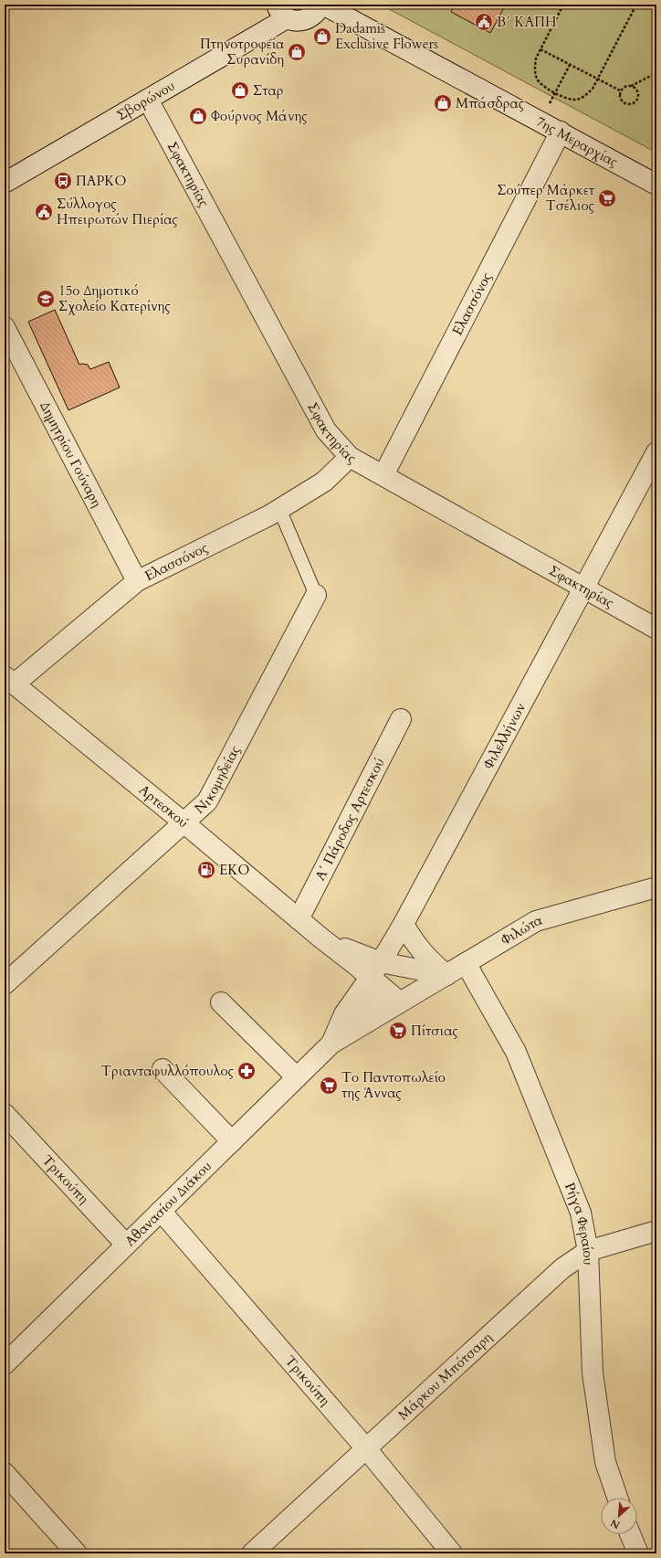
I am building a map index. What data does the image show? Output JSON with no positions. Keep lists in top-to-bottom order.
{
  "streets": {
    "street": [
      "Σβορώνου",
      "7ης Μεραρχίας",
      "Σφακτηρίας",
      "Ελασσόνος",
      "Δημητρίου Γούναρη",
      "Φιλελλήνων",
      "Νικομηδείας",
      "Αρτεσκού",
      "Α΄ Πάροδος Αρτεσκού",
      "Φιλώτα",
      "Τρικούπη",
      "Αθανασίου Διάκου",
      "Ρήγα Φεραίου",
      "Μάρκου Μπότσαρη"
    ]
  },
  "crossings": [
    ["Σβορώνου", "Σφακτηρίας"],
    ["7ης Μεραρχίας", "Ελασσόνος"],
    ["Σφακτηρίας", "Ελασσόνος"],
    ["Σφακτηρίας", "Φιλελλήνων"],
    ["Ελασσόνος", "Δημητρίου Γούναρη"],
    ["Ελασσόνος", "Αρτεσκού"],
    ["Φιλελλήνων", "Αρτεσκού"],
    ["Φιλελλήνων", "Αθανασίου Διάκου"],
    ["Νικομηδείας", "Αρτεσκού"],
    ["Αρτεσκού", "Α΄ Πάροδος Αρτεσκού"],
    ["Αρτεσκού", "Φιλώτα"],
    ["Αρτεσκού", "Αθανασίου Διάκου"],
    ["Φιλώτα", "Αθανασίου Διάκου"],
    ["Φιλώτα", "Ρήγα Φεραίου"],
    ["Τρικούπη", "Αθανασίου Διάκου"],
    ["Τρικούπη", "Μάρκου Μπότσαρη"],
    ["Ρήγα Φεραίου", "Μάρκου Μπότσαρη"]
  ],
  "places": {
    "public building": ["Β΄ ΚΑΠΗ", "Σύλλογος Ηπειρωτών Πιερίας"],
    "shop": [
      "Dadamis Exclusive Flowers",
      "Πτηνοτροφεία Συρανίδη",
      "Σταρ",
      "Μπάσδρας",
      "Φούρνος Μάνης"
    ],
    "bus stop": ["ΠΑΡΚΟ"],
    "supermarket": ["Σούπερ Μάρκετ Τσέλιος", "Πίτσιας", "Το Παντοπωλείο της Άννας"],
    "school or university": ["15ο Δημοτικό Σχολείο Κατερίνης"],
    "fuel station": ["ΕΚΟ"],
    "pharmacy": ["Τριανταφυλλόπουλος"]
  },
  "north": "bottom left"
}
